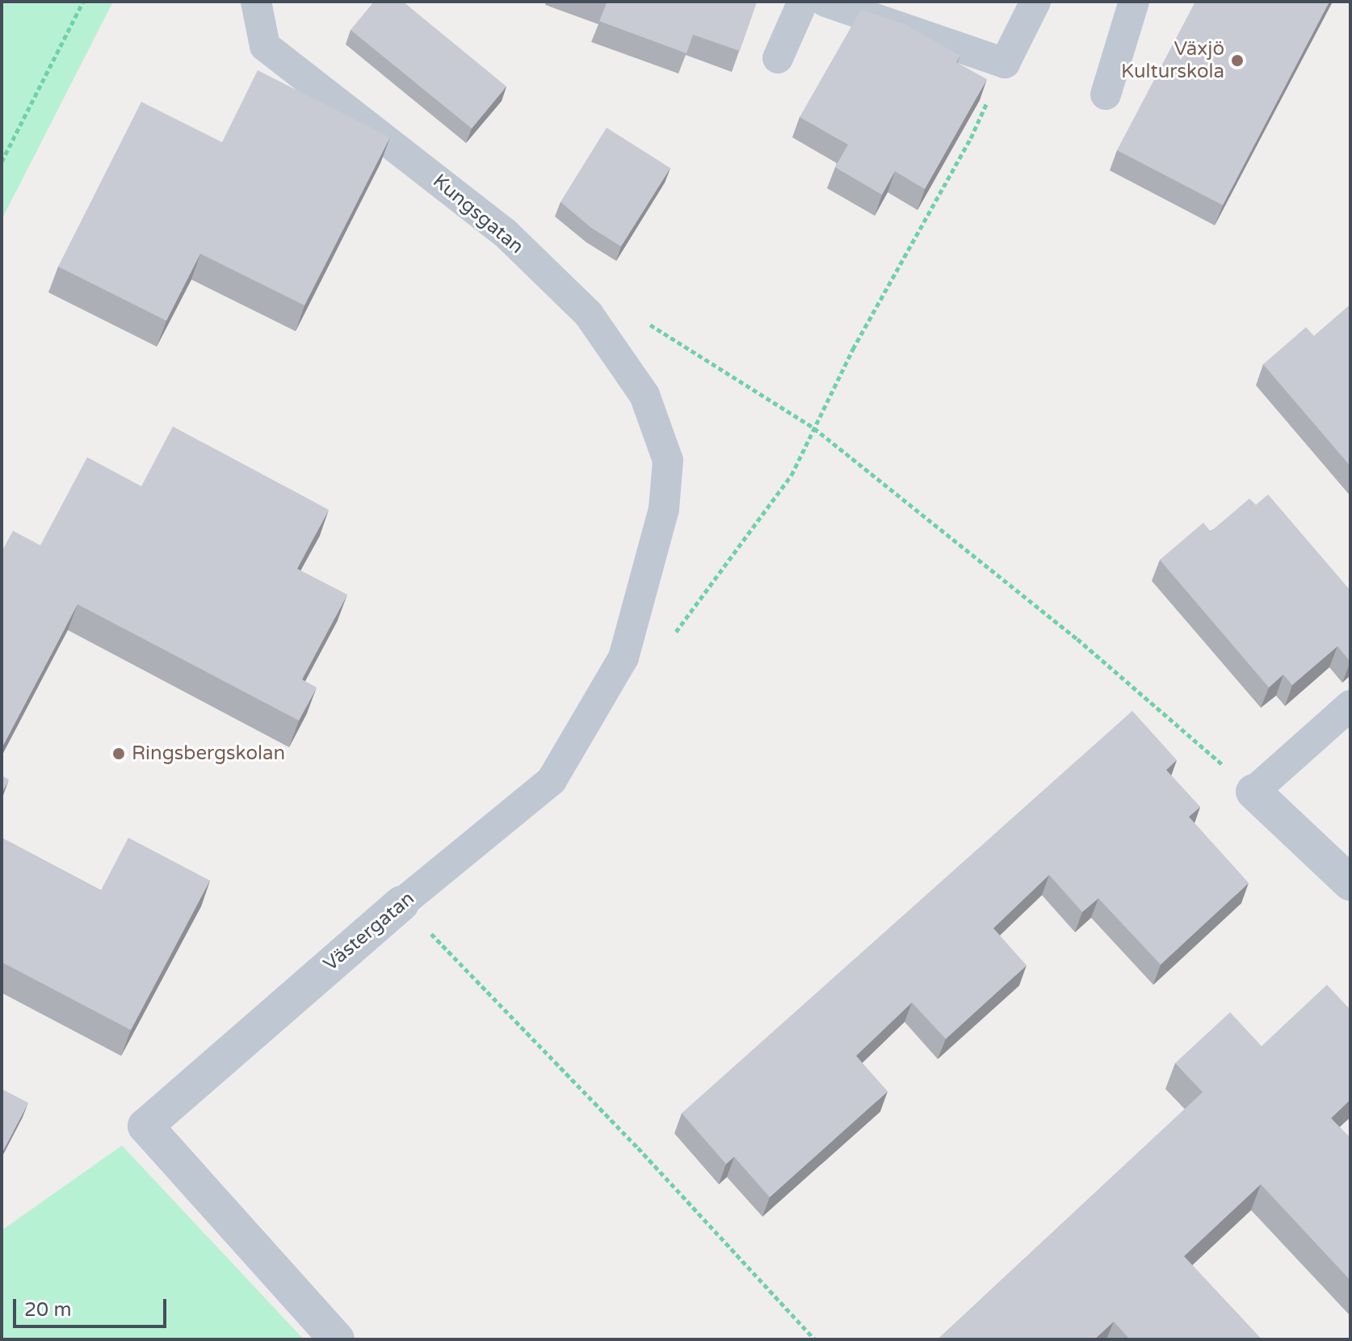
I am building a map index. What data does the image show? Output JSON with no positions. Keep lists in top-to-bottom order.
{
  "streets": {
    "street": ["Västergatan"],
    "lane": ["Kungsgatan"]
  },
  "crossings": [
    ["Kungsgatan", "Västergatan"]
  ],
  "places": ["Växjö Kulturskola", "Ringsbergskolan"],
  "scale_bar": "20 m"
}
